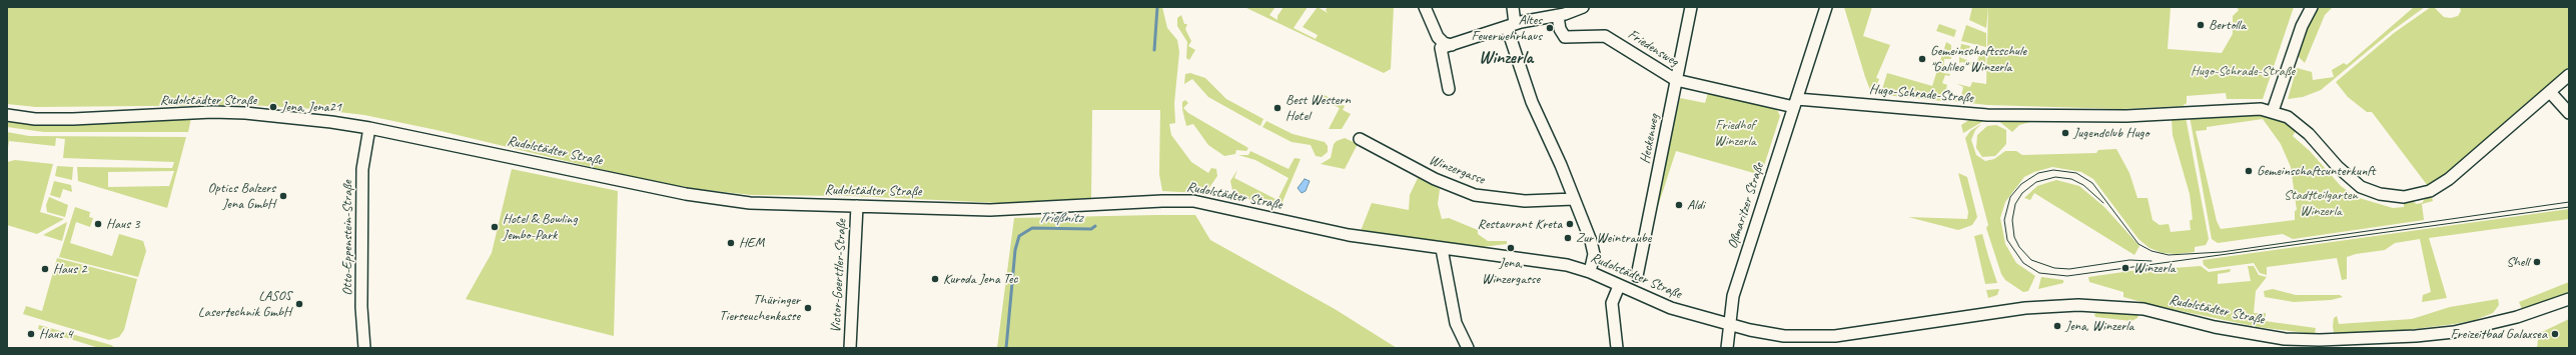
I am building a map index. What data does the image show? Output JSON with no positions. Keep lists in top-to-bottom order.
{
  "streets": {
    "street": [
      "Friedensweg",
      "Hugo-Schrade-Straße",
      "Rudolstädter Straße",
      "Heckenweg",
      "Winzergasse",
      "Oßmaritzer Straße",
      "Otto-Eppenstein-Straße",
      "Victor-Goerttler-Straße"
    ]
  },
  "crossings": [
    ["Friedensweg", "Hugo-Schrade-Straße"],
    ["Friedensweg", "Heckenweg"],
    ["Friedensweg", "Oßmaritzer Straße"],
    ["Hugo-Schrade-Straße", "Oßmaritzer Straße"],
    ["Rudolstädter Straße", "Oßmaritzer Straße"],
    ["Rudolstädter Straße", "Otto-Eppenstein-Straße"],
    ["Rudolstädter Straße", "Victor-Goerttler-Straße"]
  ],
  "districts": ["Winzerla"],
  "water": ["Trießnitz"],
  "parks": ["Hugo-Schrade-Straße", "Friedhof Winzerla", "Stadtteilgarten Winzerla"],
  "places": [
    "Bertolla",
    "Altes Feuerwehrhaus",
    "Gemeinschaftsschule \"Galileo\" Winzerla",
    "Jena, Jena21",
    "Best Western Hotel",
    "Jugendclub Hugo",
    "Gemeinschaftsunterkunft",
    "Optics Balzers Jena GmbH",
    "Aldi",
    "Haus 3",
    "Restaurant Kreta",
    "Hotel & Bowling Jembo-Park",
    "Zur Weintraube",
    "HEM",
    "Jena, Winzergasse",
    "Shell",
    "Winzerla",
    "Haus 2",
    "Kuroda Jena Tec",
    "LASOS Lasertechnik GmbH",
    "Thüringer Tierseuchenkasse",
    "Jena, Winzerla",
    "Haus 4",
    "Freizeitbad Galaxsea"
  ]
}
